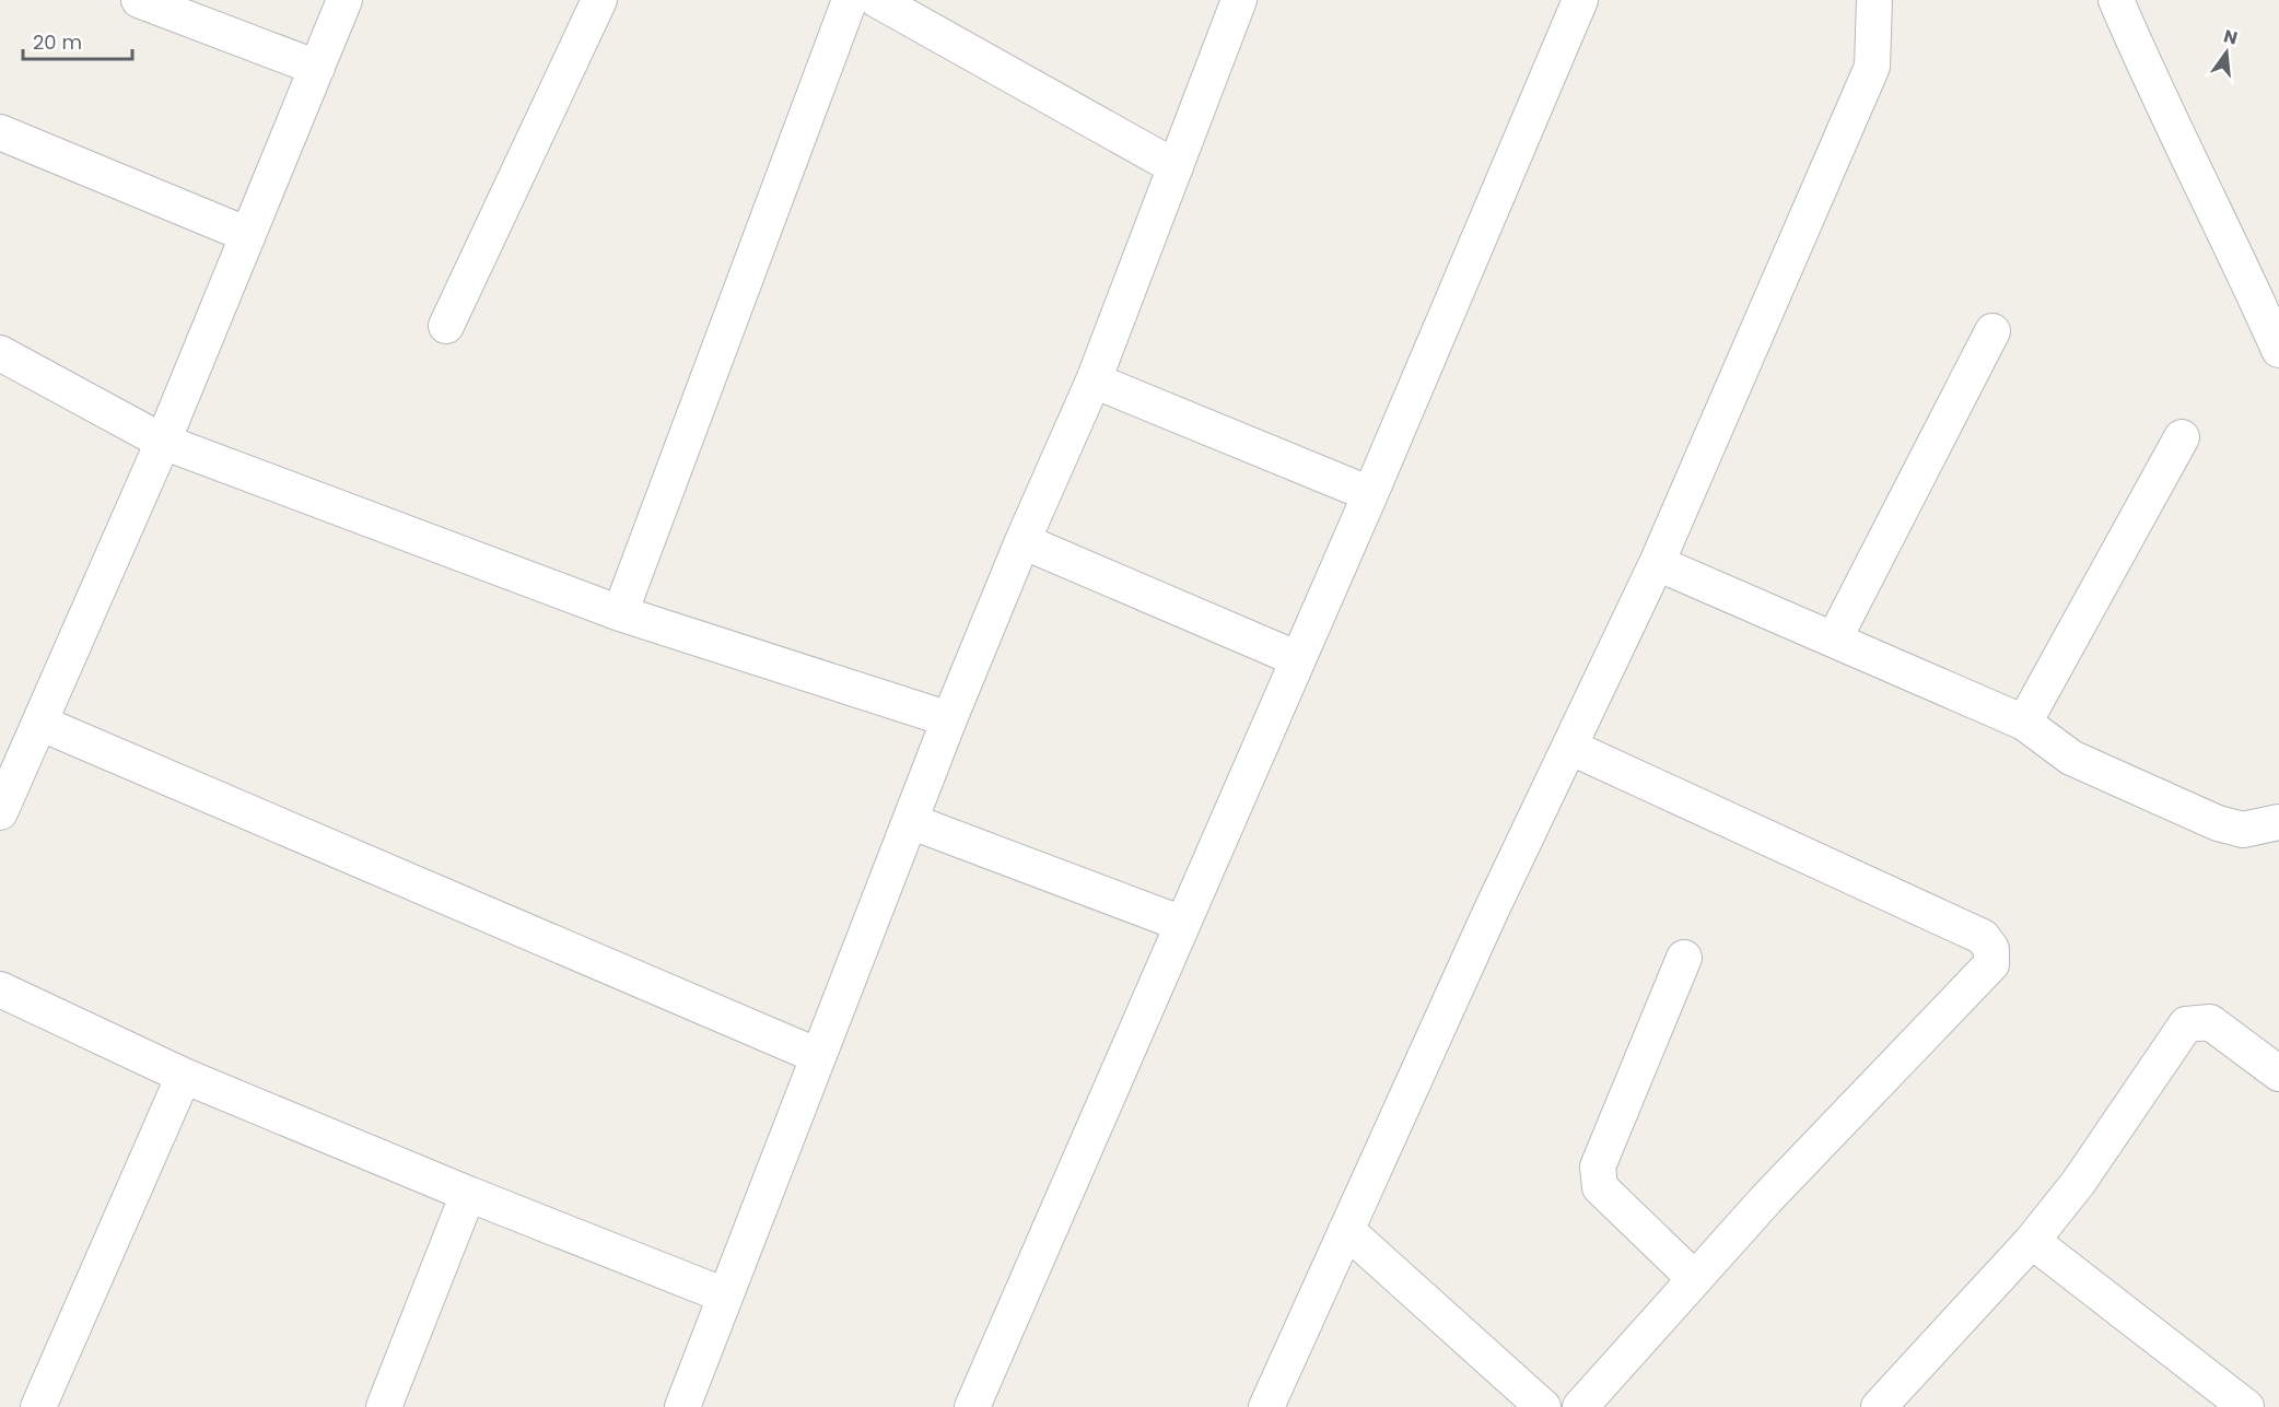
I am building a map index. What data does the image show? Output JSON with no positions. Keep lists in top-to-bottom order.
{
  "scale_bar": "20 m",
  "north": "top"
}
